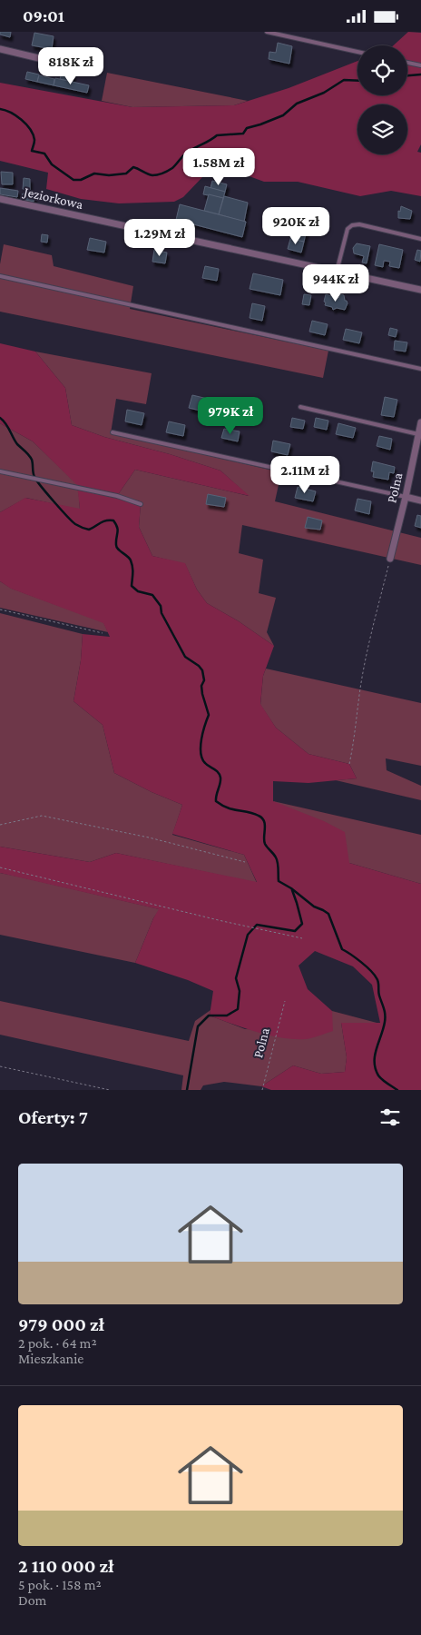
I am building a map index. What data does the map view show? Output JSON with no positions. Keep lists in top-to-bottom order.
{
  "streets": {
    "street": ["Jeziorkowa", "Polna"]
  },
  "page": {
    "status": "09:01",
    "price": [
      "818K zł",
      "1.58M zł",
      "920K zł",
      "1.29M zł",
      "944K zł",
      "979K zł",
      "2.11M zł"
    ],
    "heading": "Oferty: 7",
    "list": [
      {
        "name": "979 000 zł",
        "note": "2 pok. · 64 m² · Mieszkanie"
      },
      {
        "name": "2 110 000 zł",
        "note": "5 pok. · 158 m² · Dom"
      }
    ]
  }
}
